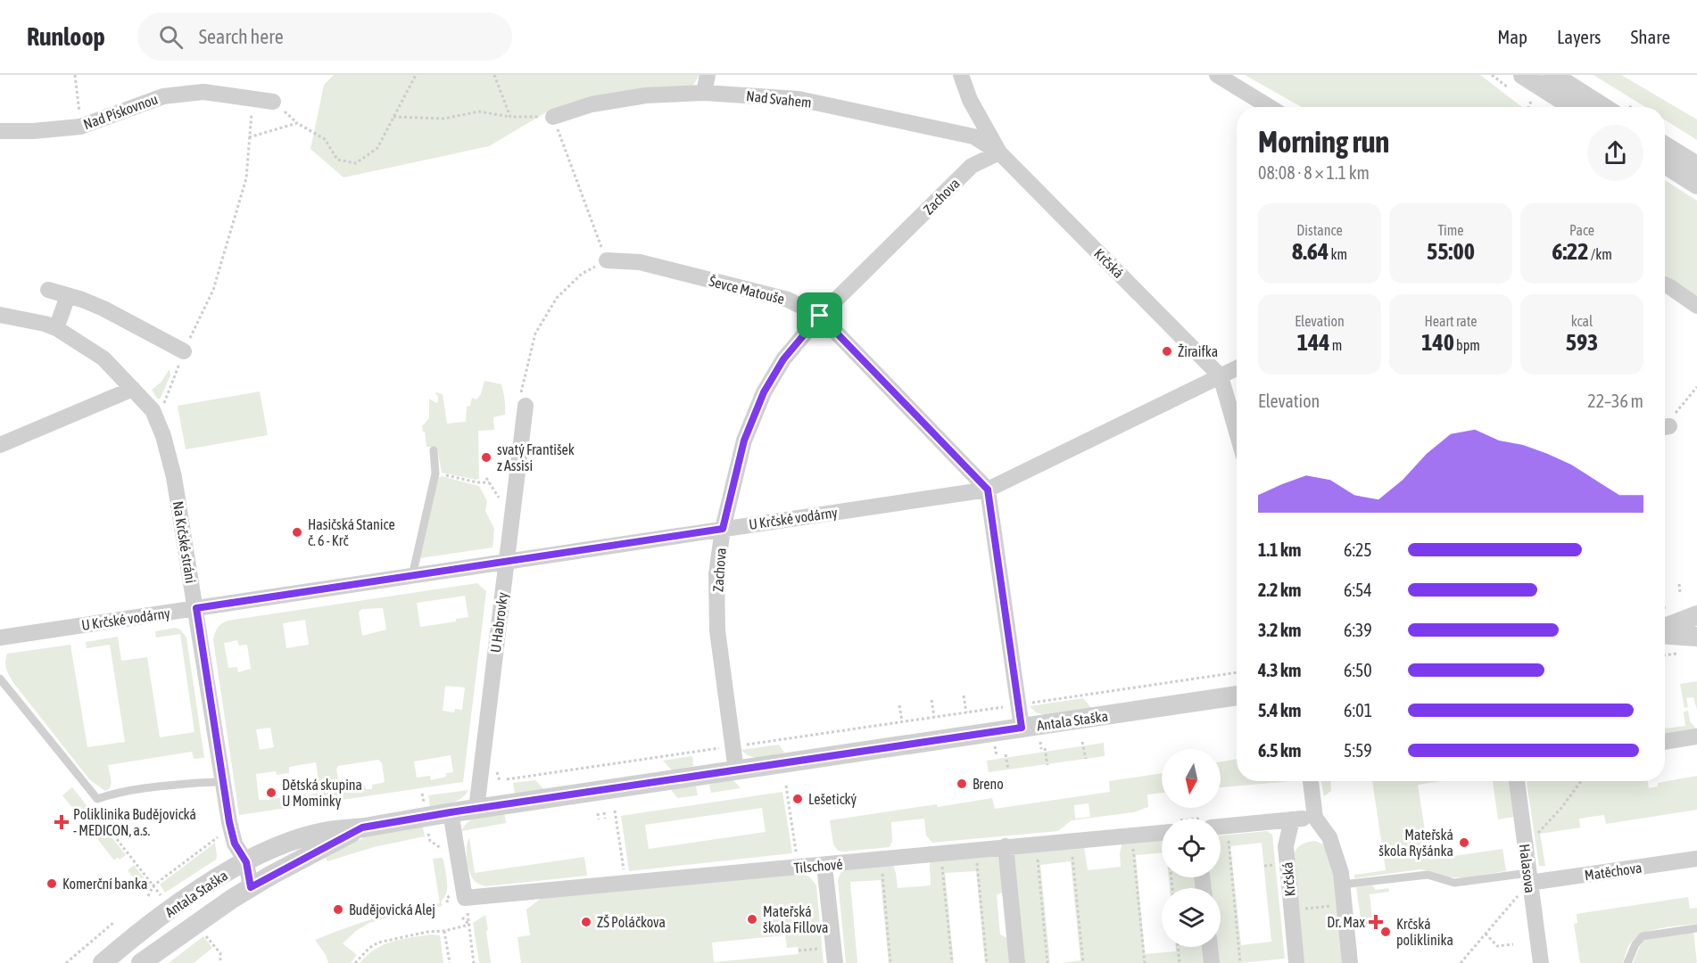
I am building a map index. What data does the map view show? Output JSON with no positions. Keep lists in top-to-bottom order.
{
  "streets": {
    "street": [
      "Nad Svahem",
      "Nad Pískovnou",
      "Zachova",
      "Krčská",
      "Ševce Matouše",
      "U Krčské vodárny",
      "Na Krčské stráni",
      "U Habrovky",
      "Antala Staška",
      "Tilschové",
      "Halasova",
      "Matěchova"
    ]
  },
  "crossings": [
    ["Nad Svahem", "Zachova"],
    ["Nad Svahem", "Krčská"],
    ["Zachova", "Krčská"],
    ["Zachova", "Ševce Matouše"],
    ["Zachova", "U Krčské vodárny"],
    ["Zachova", "Antala Staška"],
    ["Krčská", "U Krčské vodárny"],
    ["Ševce Matouše", "U Krčské vodárny"],
    ["U Krčské vodárny", "Na Krčské stráni"],
    ["U Krčské vodárny", "U Habrovky"],
    ["Na Krčské stráni", "Antala Staška"],
    ["U Habrovky", "Antala Staška"],
    ["Halasova", "Matěchova"]
  ],
  "places": {
    "other": [
      "Žiraifka",
      "svatý František z Assisi",
      "Hasičská Stanice č. 6 - Krč",
      "Breno",
      "Dětská skupina U Mominky",
      "Lešetický",
      "Mateřská škola Ryšánka",
      "Komerční banka",
      "Budějovická Alej",
      "Mateřská škola Fillova",
      "ZŠ Poláčkova",
      "Krčská poliklinika"
    ],
    "health": ["Poliklinika Budějovická - MEDICON, a.s.", "Dr. Max"]
  },
  "north": "bottom",
  "page": {
    "header": "Runloop",
    "search": "Search here",
    "nav": ["Map", "Layers", "Share"],
    "heading": ["Morning run", "08:08 · 8 × 1.1 km"],
    "stats": [
      ["Distance", "8.64 km"],
      ["Time", "55:00"],
      ["Pace", "6:22 /km"],
      ["Elevation", "144 m"],
      ["Heart rate", "140 bpm"],
      ["kcal", "593"]
    ],
    "chart": ["Elevation", "22–36 m"],
    "list": [
      {
        "name": "1.1 km",
        "note": "6:25"
      },
      {
        "name": "2.2 km",
        "note": "6:54"
      },
      {
        "name": "3.2 km",
        "note": "6:39"
      },
      {
        "name": "4.3 km",
        "note": "6:50"
      },
      {
        "name": "5.4 km",
        "note": "6:01"
      },
      {
        "name": "6.5 km",
        "note": "5:59"
      }
    ]
  }
}
